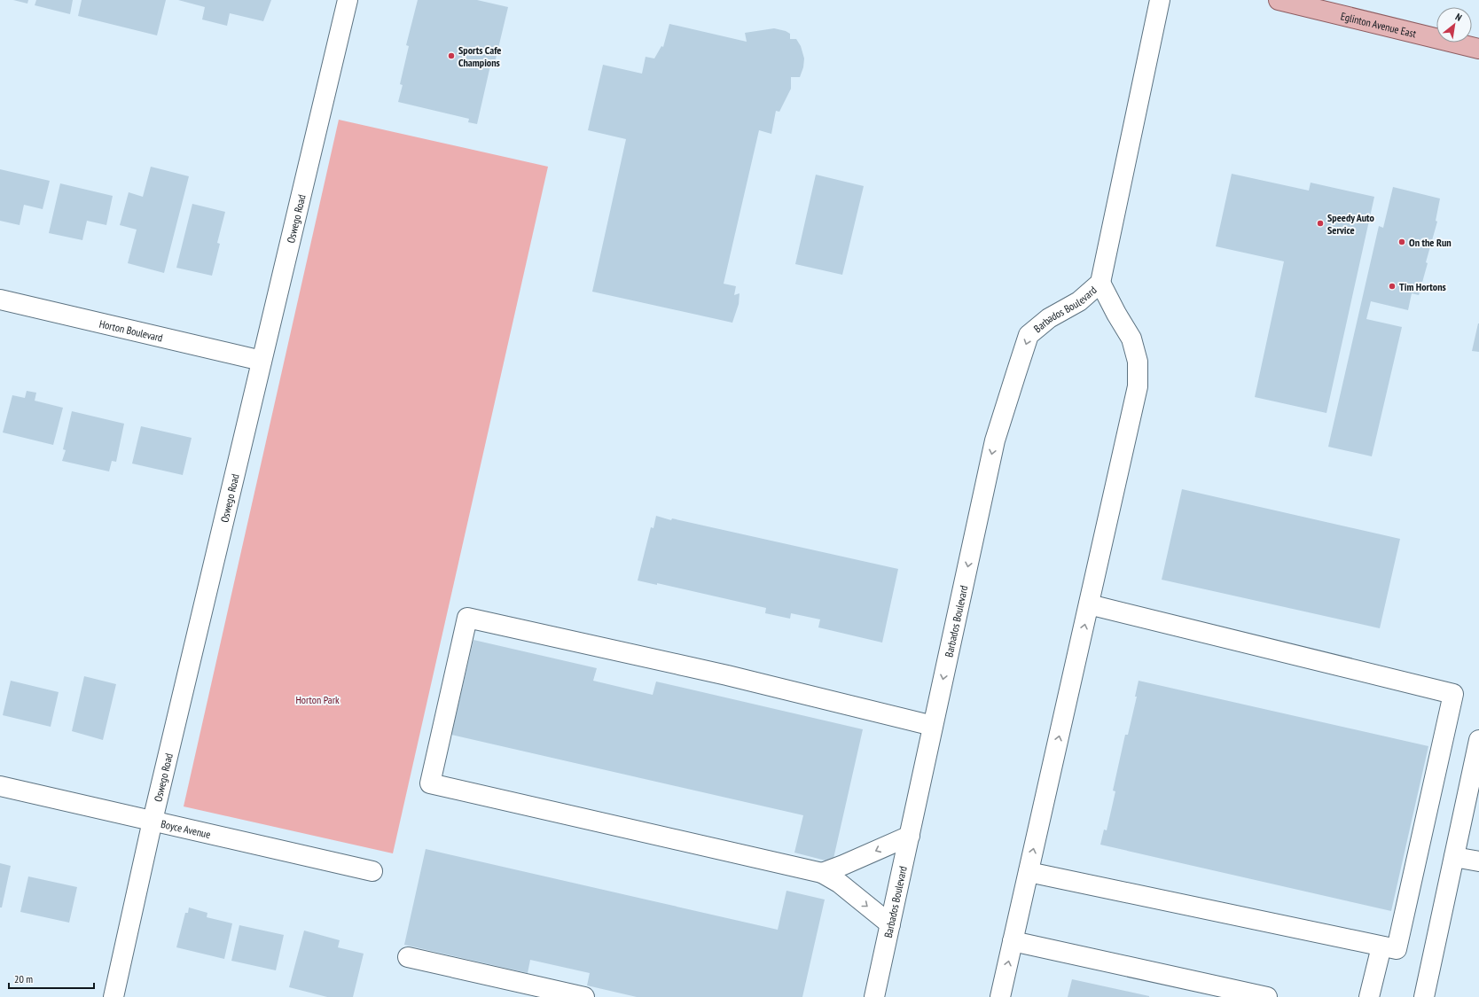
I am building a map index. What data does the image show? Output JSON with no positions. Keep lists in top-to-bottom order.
{
  "streets": {
    "main road": ["Eglinton Avenue East"],
    "street": [
      "Oswego Road",
      "Barbados Boulevard",
      "Horton Boulevard",
      "Boyce Avenue"
    ]
  },
  "crossings": [
    ["Oswego Road", "Horton Boulevard"],
    ["Oswego Road", "Boyce Avenue"]
  ],
  "parks": ["Horton Park"],
  "places": [
    "Sports Cafe Champions",
    "Speedy Auto Service",
    "On the Run",
    "Tim Hortons"
  ],
  "scale_bar": "20 m",
  "north": "top right"
}
